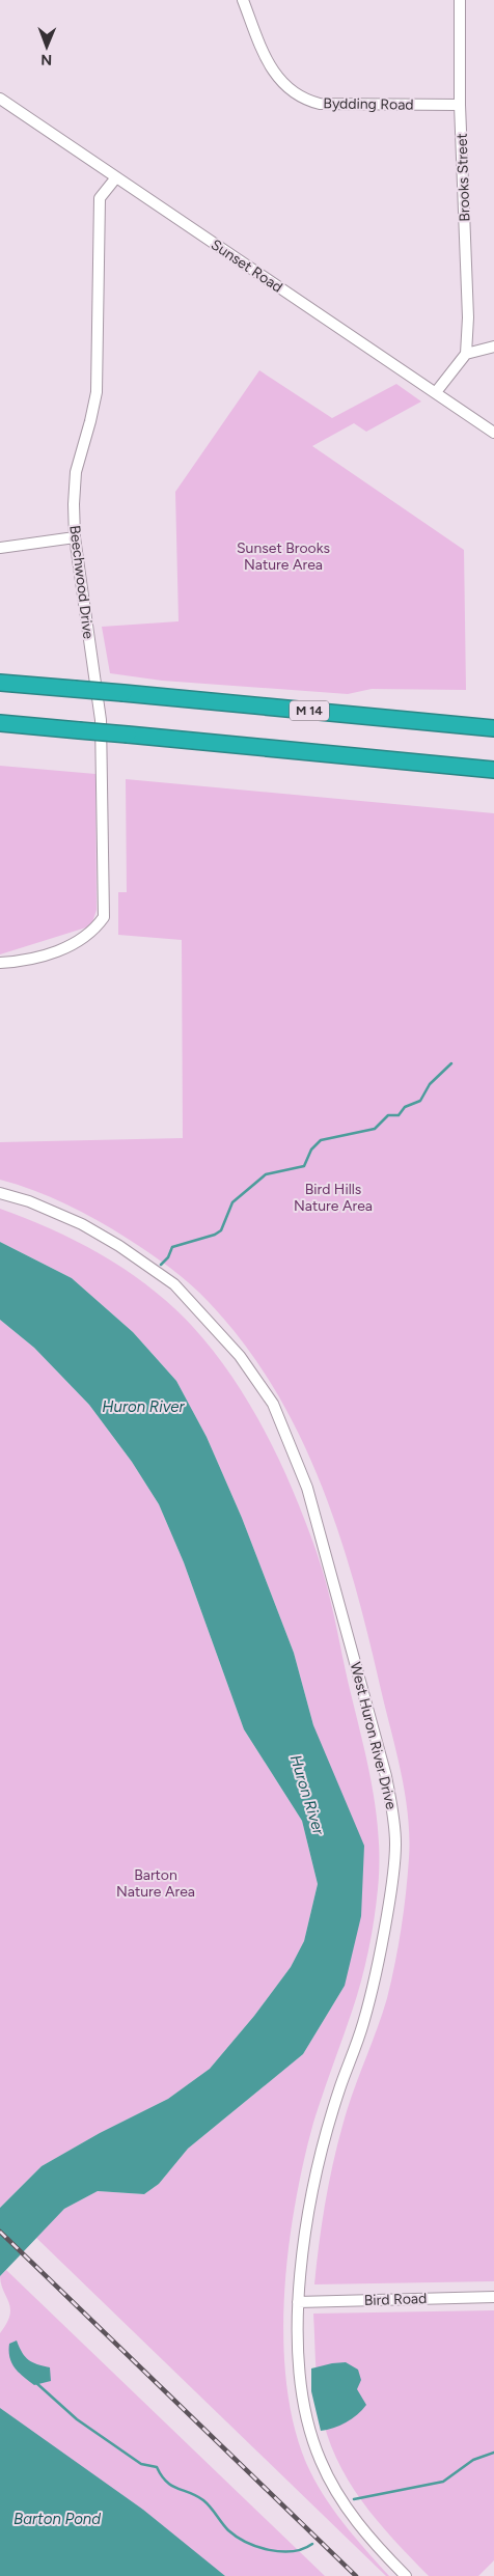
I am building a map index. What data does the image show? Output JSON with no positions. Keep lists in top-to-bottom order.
{
  "streets": {
    "highway": ["M 14"],
    "street": [
      "Bydding Road",
      "Brooks Street",
      "Sunset Road",
      "Beechwood Drive",
      "West Huron River Drive",
      "Bird Road"
    ]
  },
  "crossings": [
    ["Bydding Road", "Brooks Street"],
    ["Sunset Road", "Beechwood Drive"],
    ["West Huron River Drive", "Bird Road"]
  ],
  "water": ["Huron River", "Barton Pond"],
  "parks": ["Sunset Brooks Nature Area", "Bird Hills Nature Area", "Barton Nature Area"],
  "north": "bottom"
}
